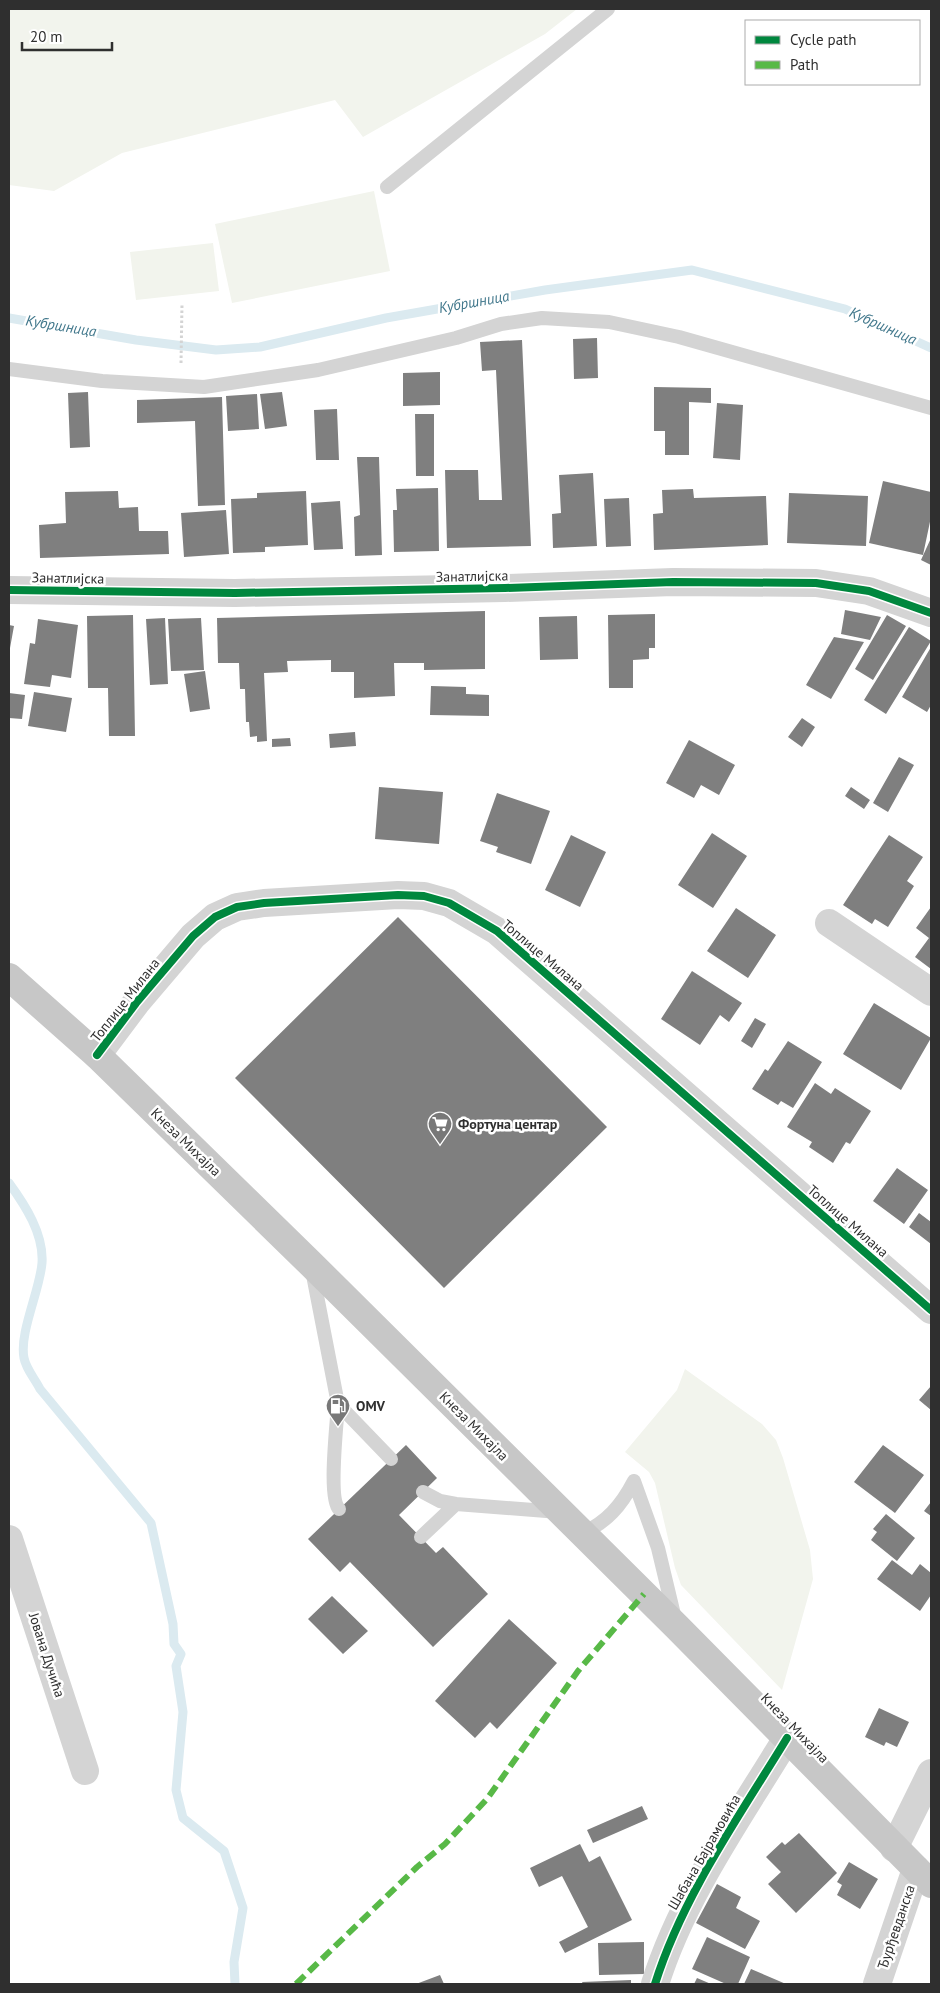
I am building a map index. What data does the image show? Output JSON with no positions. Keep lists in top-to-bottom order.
{
  "streets": {
    "main road": ["Кнеза Михајла"],
    "street": [
      "Занатлијска",
      "Топлице Милана",
      "Јована Дучића",
      "Шабана Бајрамовића",
      "Ђурђевданска"
    ]
  },
  "crossings": [
    ["Топлице Милана", "Кнеза Михајла"],
    ["Кнеза Михајла", "Шабана Бајрамовића"],
    ["Кнеза Михајла", "Ђурђевданска"]
  ],
  "water": ["Кубршница"],
  "places": {
    "supermarket": ["Фортуна центар"],
    "fuel station": ["OMV"]
  },
  "legend": ["Cycle path", "Path"],
  "scale_bar": "20 m"
}
